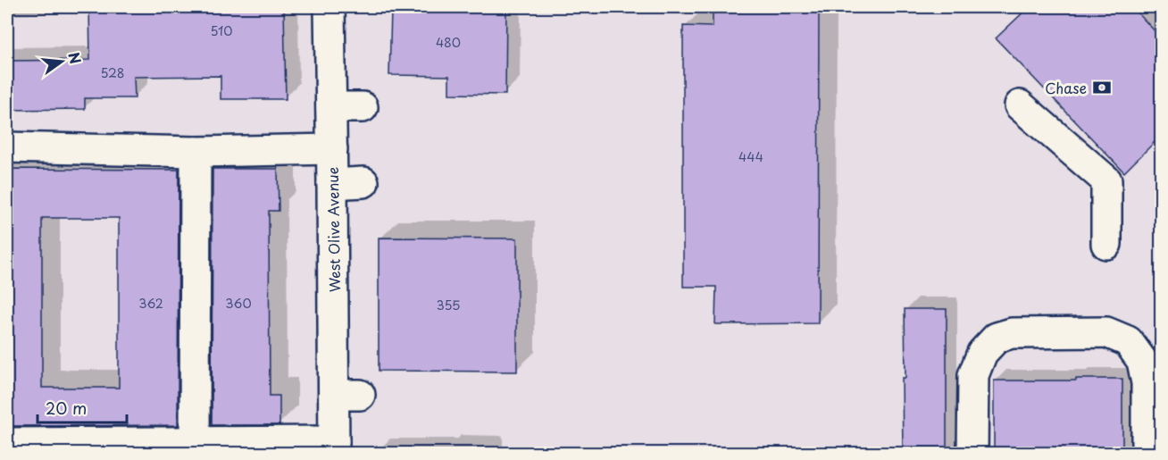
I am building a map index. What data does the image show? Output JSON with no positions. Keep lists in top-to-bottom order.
{
  "streets": {
    "street": ["West Olive Avenue"]
  },
  "places": {
    "bank": ["Chase"]
  },
  "house_numbers": [
    "510",
    "480",
    "528",
    "444",
    "362",
    "360",
    "355"
  ],
  "scale_bar": "20 m",
  "north": "right"
}
